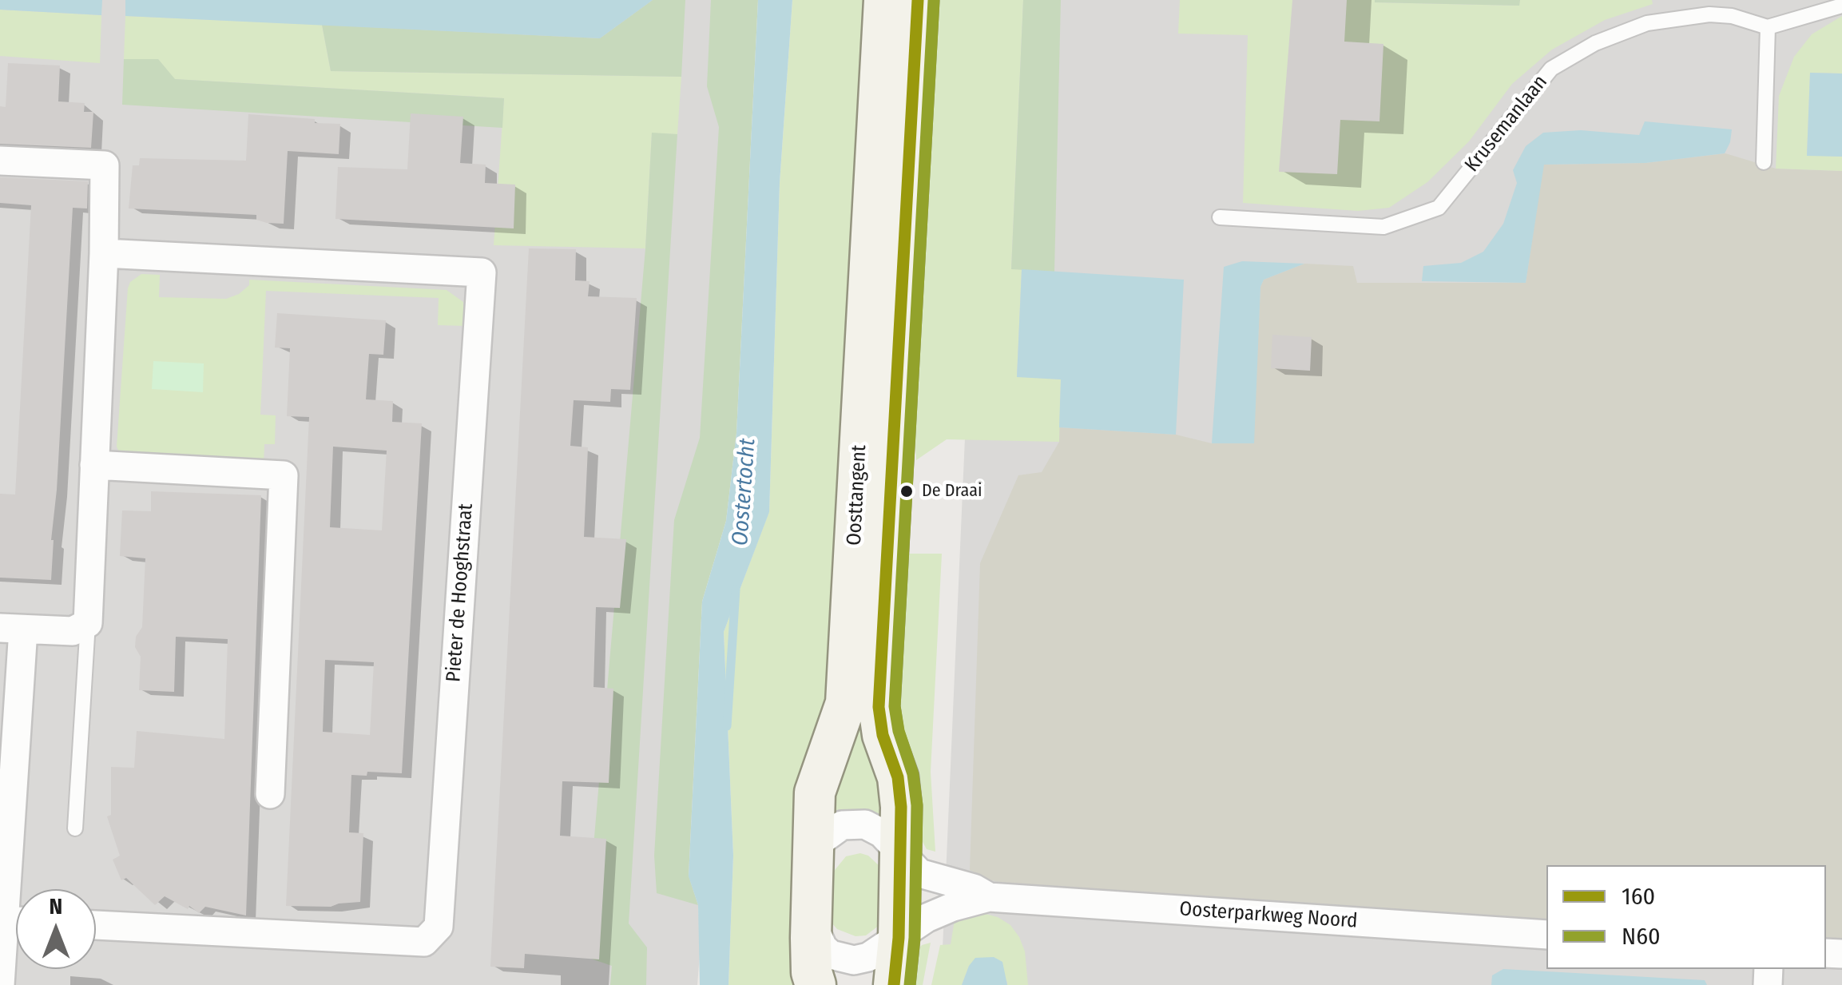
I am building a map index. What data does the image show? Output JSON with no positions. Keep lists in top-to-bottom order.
{
  "streets": {
    "main road": ["Oosttangent"],
    "street": ["Pieter de Hooghstraat", "Oosterparkweg Noord"],
    "lane": ["Krusemanlaan"]
  },
  "crossings": [
    ["Oosttangent", "Oosterparkweg Noord"]
  ],
  "water": ["Oostertocht"],
  "places": ["De Draai"],
  "lines": ["transit line 160", "transit line N60"],
  "legend": ["160", "N60"],
  "north": "top"
}
